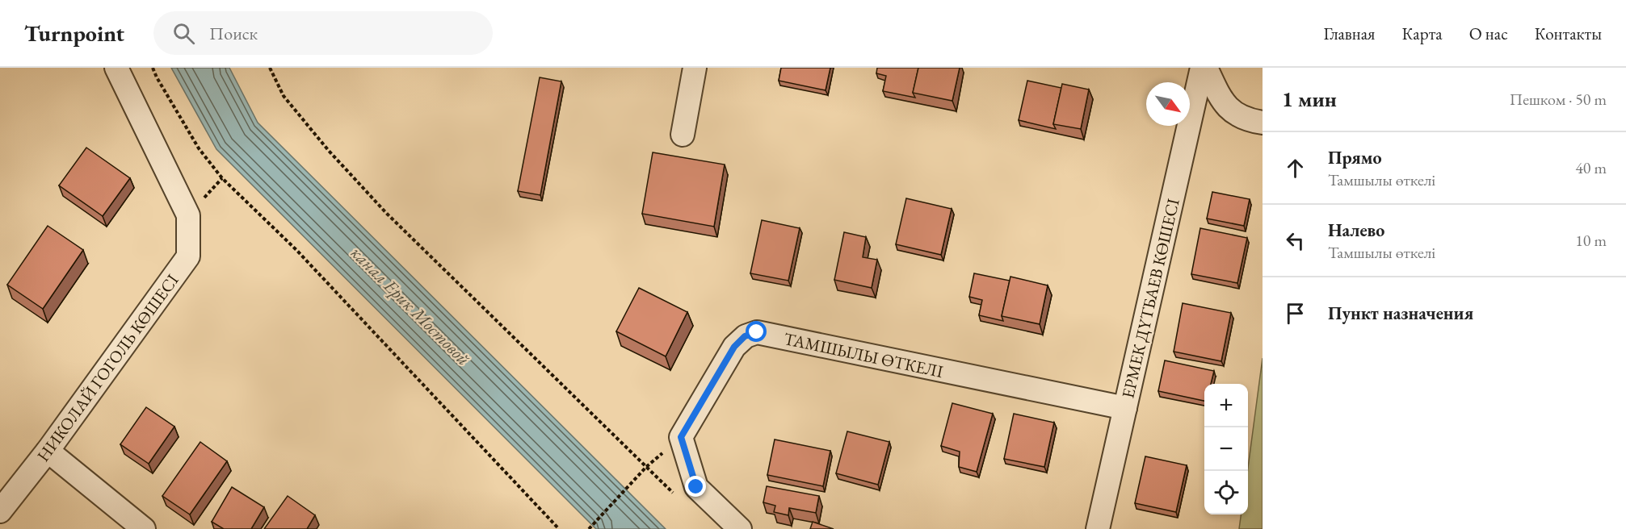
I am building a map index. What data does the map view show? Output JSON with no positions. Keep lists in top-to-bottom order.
{
  "streets": {
    "street": ["ЕРМЕК ДҮТБАЕВ КӨШЕСI", "ТАМШЫЛЫ ӨТКЕЛІ", "НИКОЛАЙ ГОГОЛЬ КӨШЕСІ"]
  },
  "crossings": [
    ["ЕРМЕК ДҮТБАЕВ КӨШЕСI", "ТАМШЫЛЫ ӨТКЕЛІ"]
  ],
  "water": ["канал Ерик Мостовой"],
  "north": "bottom right",
  "page": {
    "header": "Turnpoint",
    "search": "Поиск",
    "nav": [
      "Главная",
      "Карта",
      "О нас",
      "Контакты"
    ],
    "heading": ["1 мин", "Пешком · 50 m"],
    "list": [
      ["Прямо", "Тамшылы өткелі", "40 m"],
      ["Налево", "Тамшылы өткелі", "10 m"],
      "Пункт назначения"
    ],
    "map_buttons": ["+", "−"]
  }
}
